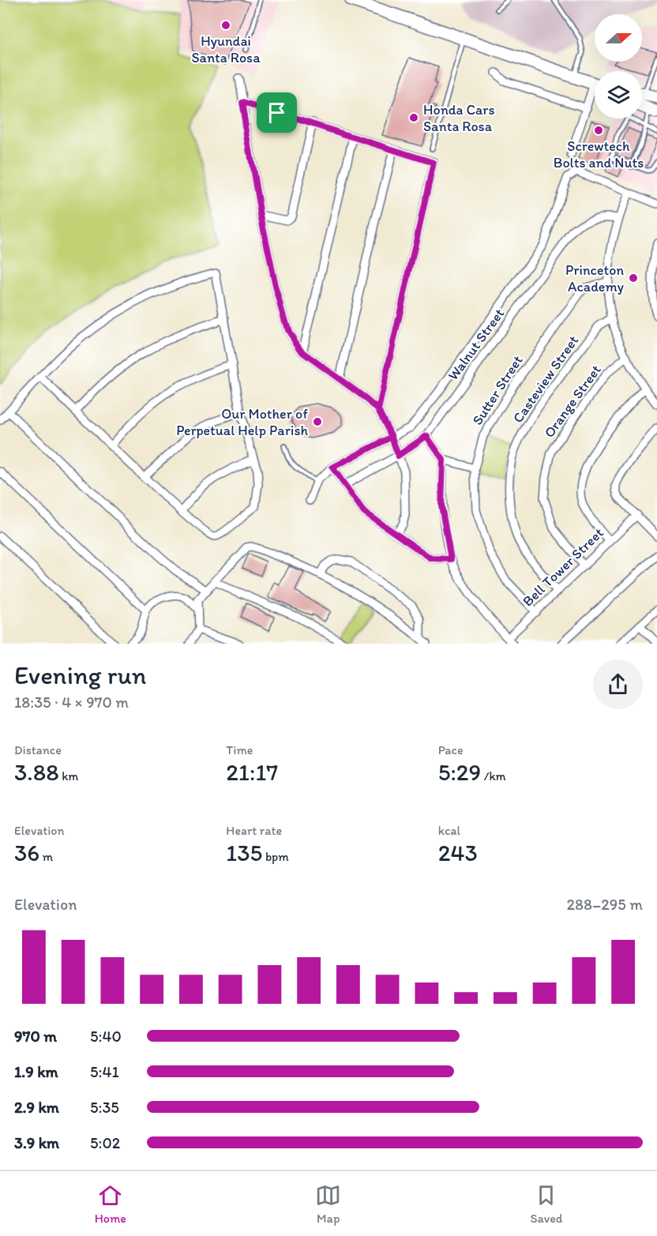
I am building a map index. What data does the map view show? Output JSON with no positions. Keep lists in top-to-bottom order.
{
  "streets": {
    "street": [
      "Walnut Street",
      "Casteview Street",
      "Sutter Street",
      "Orange Street",
      "Bell Tower Street"
    ]
  },
  "crossings": [
    ["Casteview Street", "Bell Tower Street"],
    ["Sutter Street", "Bell Tower Street"],
    ["Orange Street", "Bell Tower Street"]
  ],
  "places": [
    "Hyundai Santa Rosa",
    "Honda Cars Santa Rosa",
    "Screwtech Bolts and Nuts",
    "Princeton Academy",
    "Our Mother of Perpetual Help Parish"
  ],
  "north": "right",
  "page": {
    "heading": ["Evening run", "18:35 · 4 × 970 m"],
    "stats": [
      ["Distance", "3.88 km"],
      ["Time", "21:17"],
      ["Pace", "5:29 /km"],
      ["Elevation", "36 m"],
      ["Heart rate", "135 bpm"],
      ["kcal", "243"]
    ],
    "chart": ["Elevation", "288–295 m"],
    "list": [
      {
        "name": "970 m",
        "note": "5:40"
      },
      {
        "name": "1.9 km",
        "note": "5:41"
      },
      {
        "name": "2.9 km",
        "note": "5:35"
      },
      {
        "name": "3.9 km",
        "note": "5:02"
      }
    ],
    "tabs": ["Home", "Map", "Saved"]
  }
}
